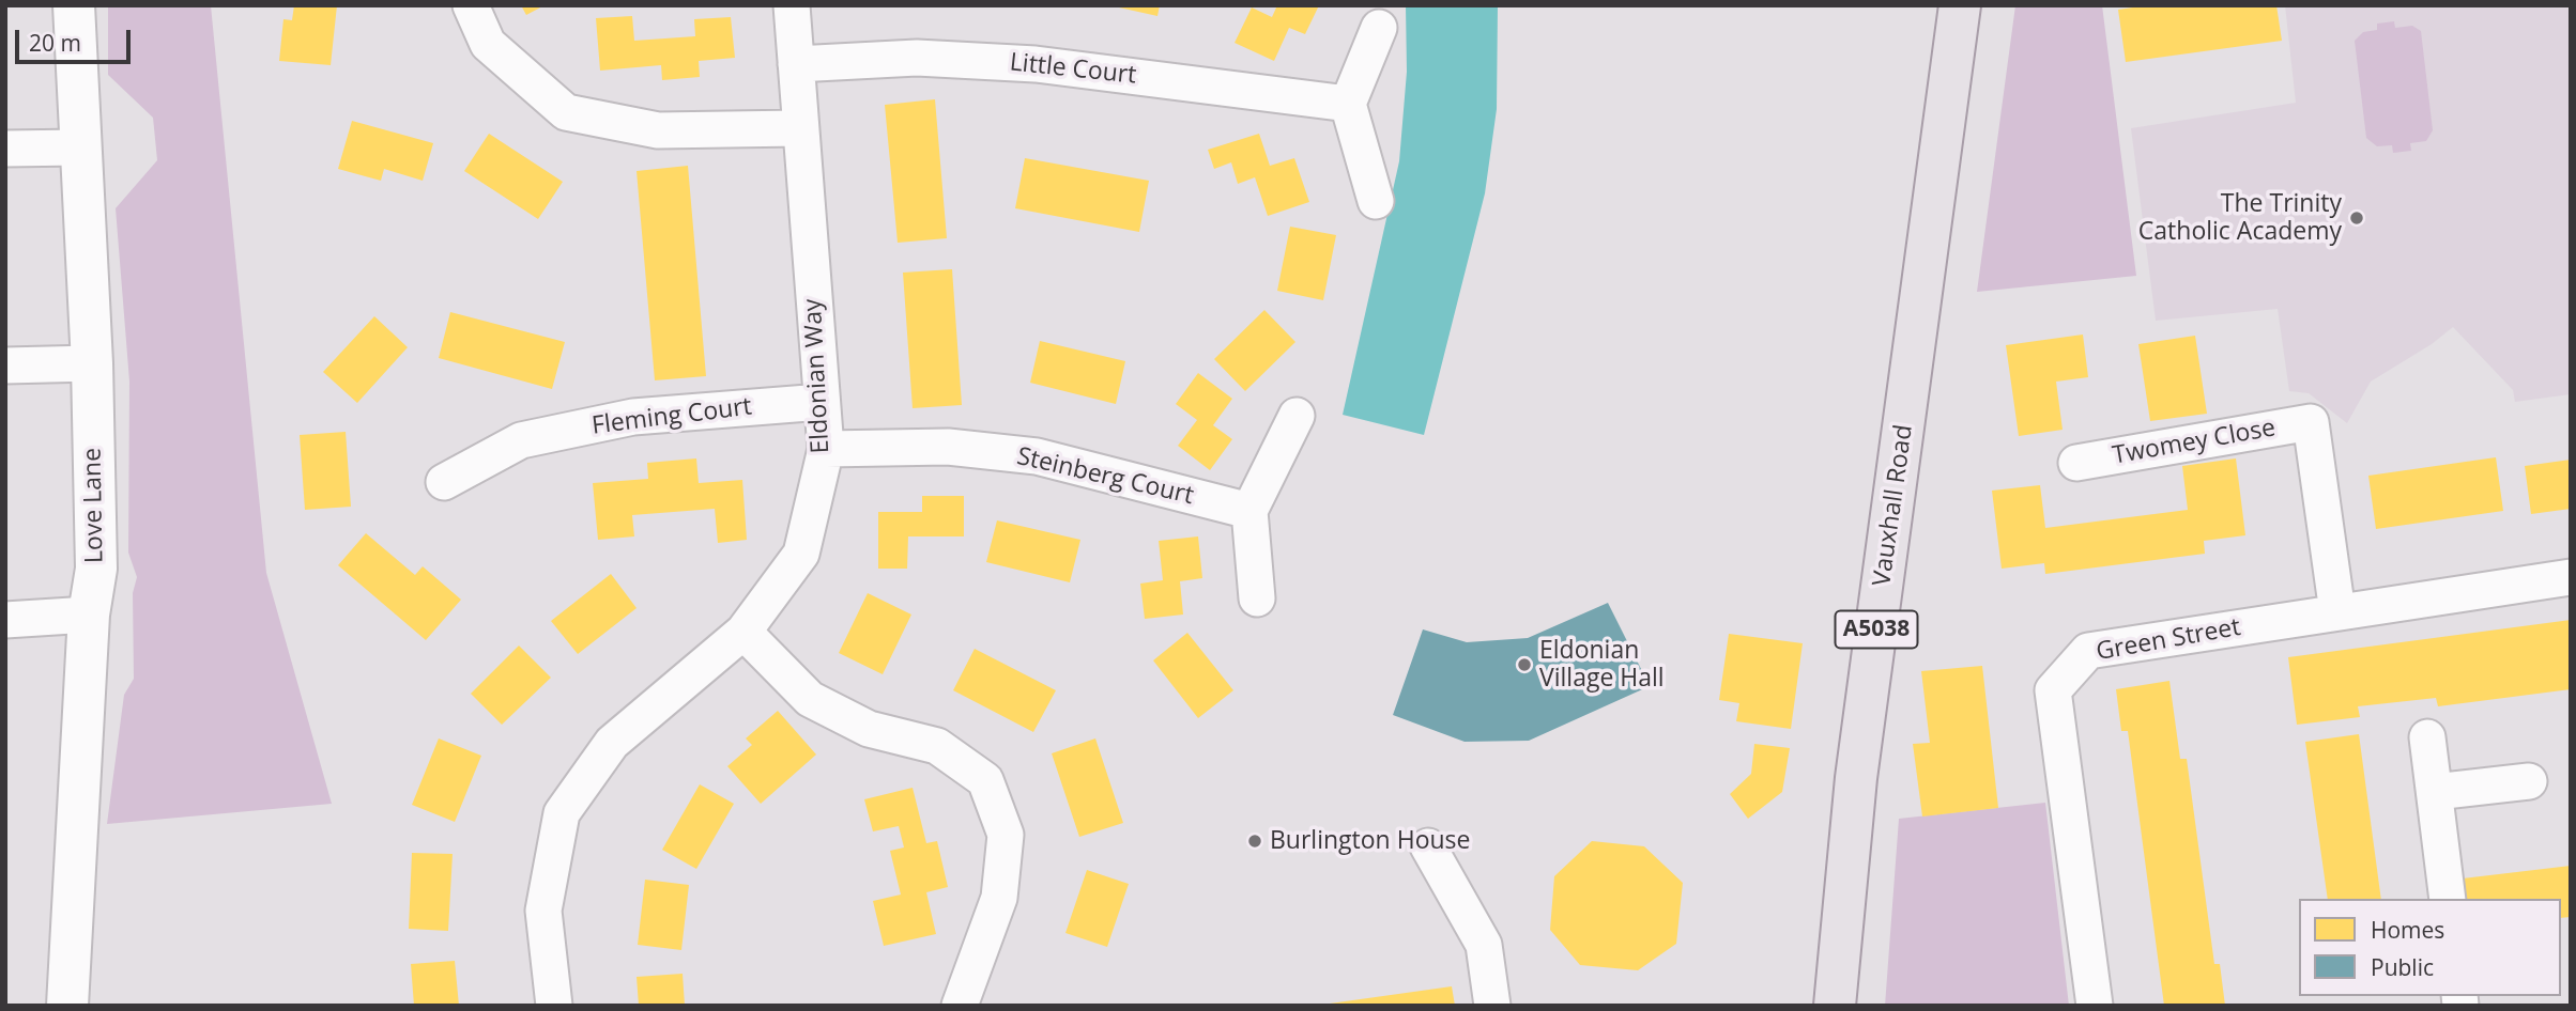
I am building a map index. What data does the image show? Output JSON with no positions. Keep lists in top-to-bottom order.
{
  "streets": {
    "main road": ["Vauxhall Road", "A5038"],
    "street": [
      "Little Court",
      "Eldonian Way",
      "Fleming Court",
      "Twomey Close",
      "Steinberg Court",
      "Love Lane",
      "Green Street"
    ]
  },
  "crossings": [
    ["Little Court", "Eldonian Way"],
    ["Eldonian Way", "Fleming Court"],
    ["Eldonian Way", "Steinberg Court"],
    ["Twomey Close", "Green Street"]
  ],
  "places": ["The Trinity Catholic Academy", "Eldonian Village Hall", "Burlington House"],
  "legend": ["Homes", "Public"],
  "scale_bar": "20 m"
}
